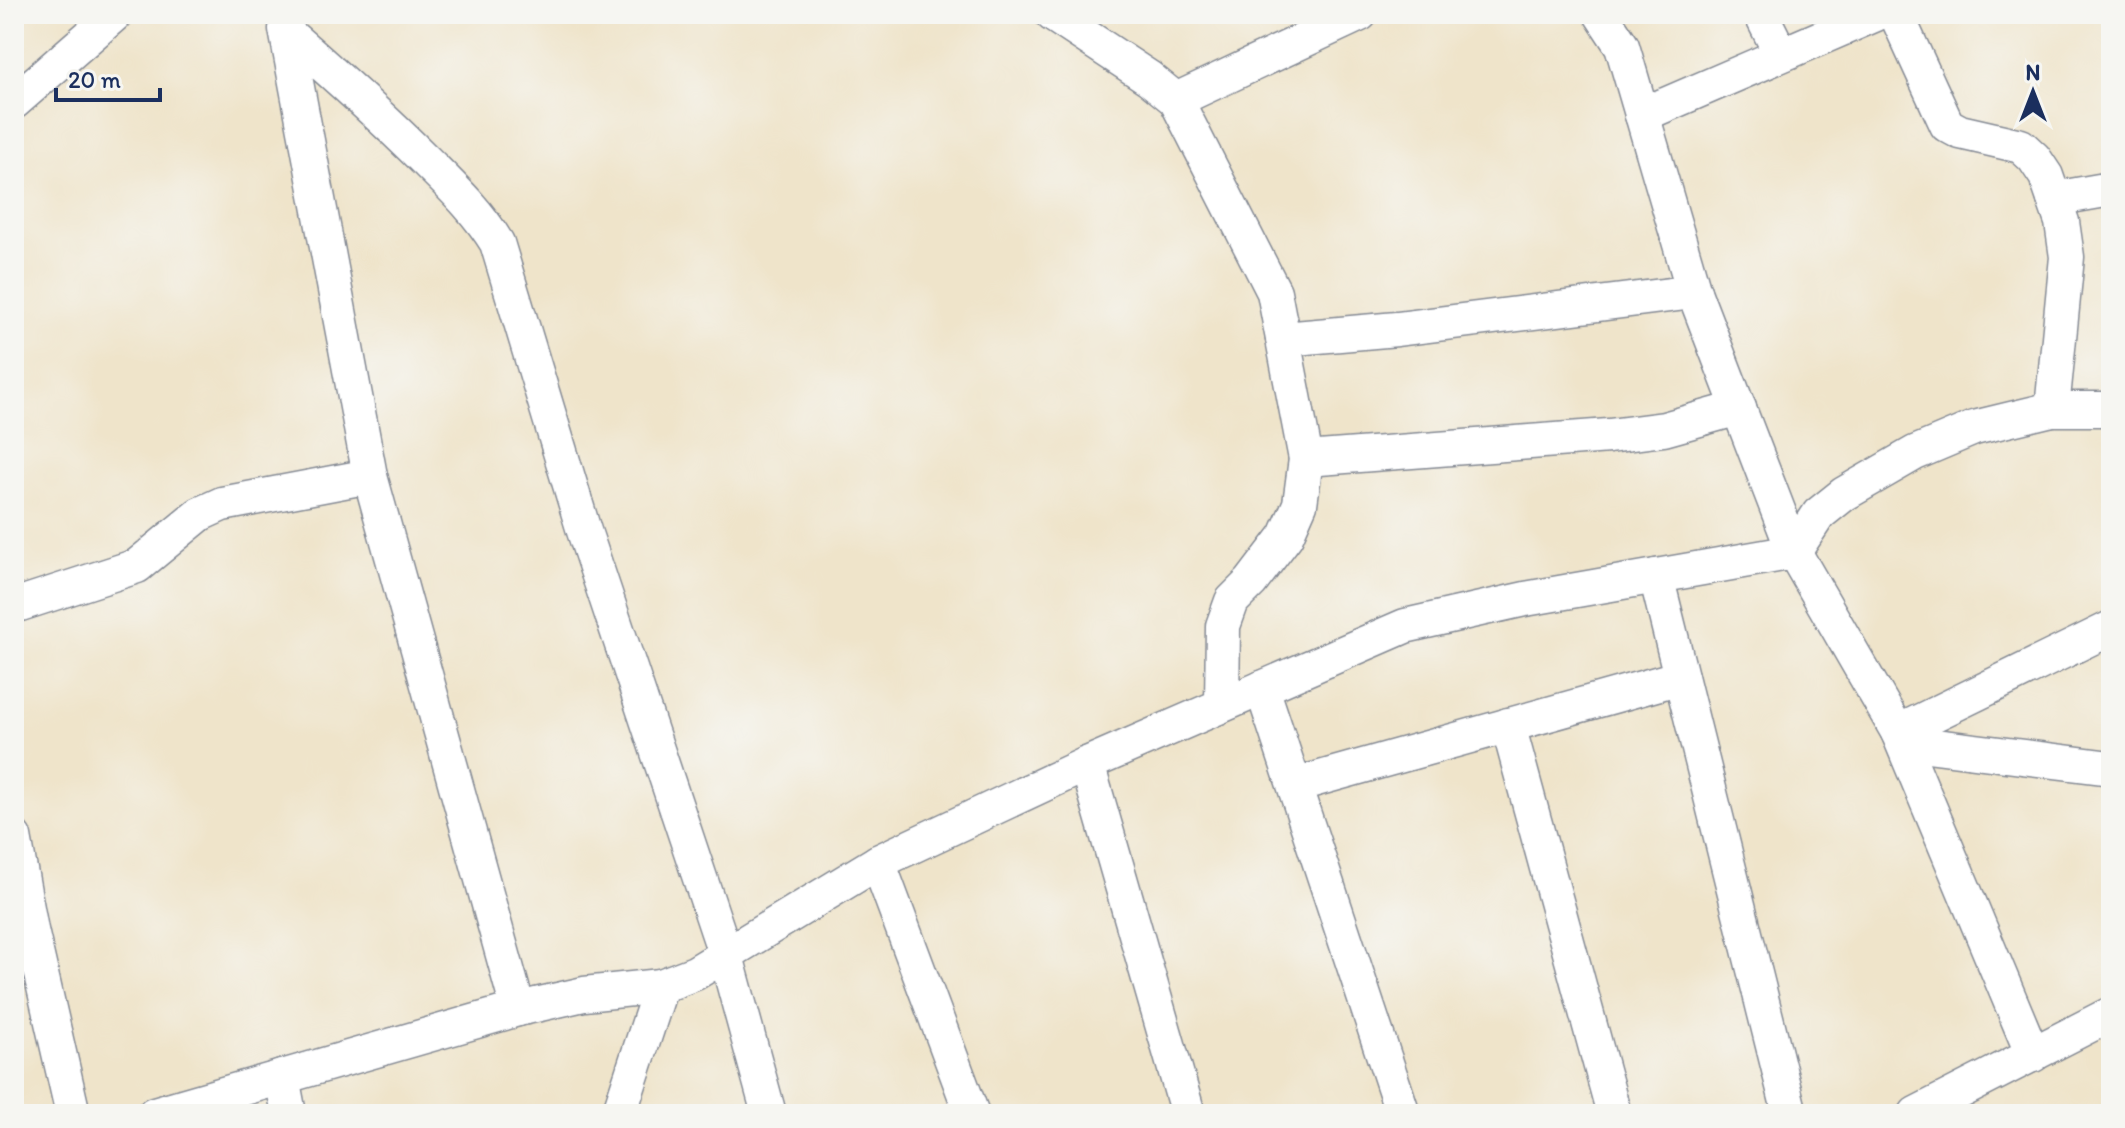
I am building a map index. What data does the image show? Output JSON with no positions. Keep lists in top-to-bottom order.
{
  "scale_bar": "20 m",
  "north": "top"
}
